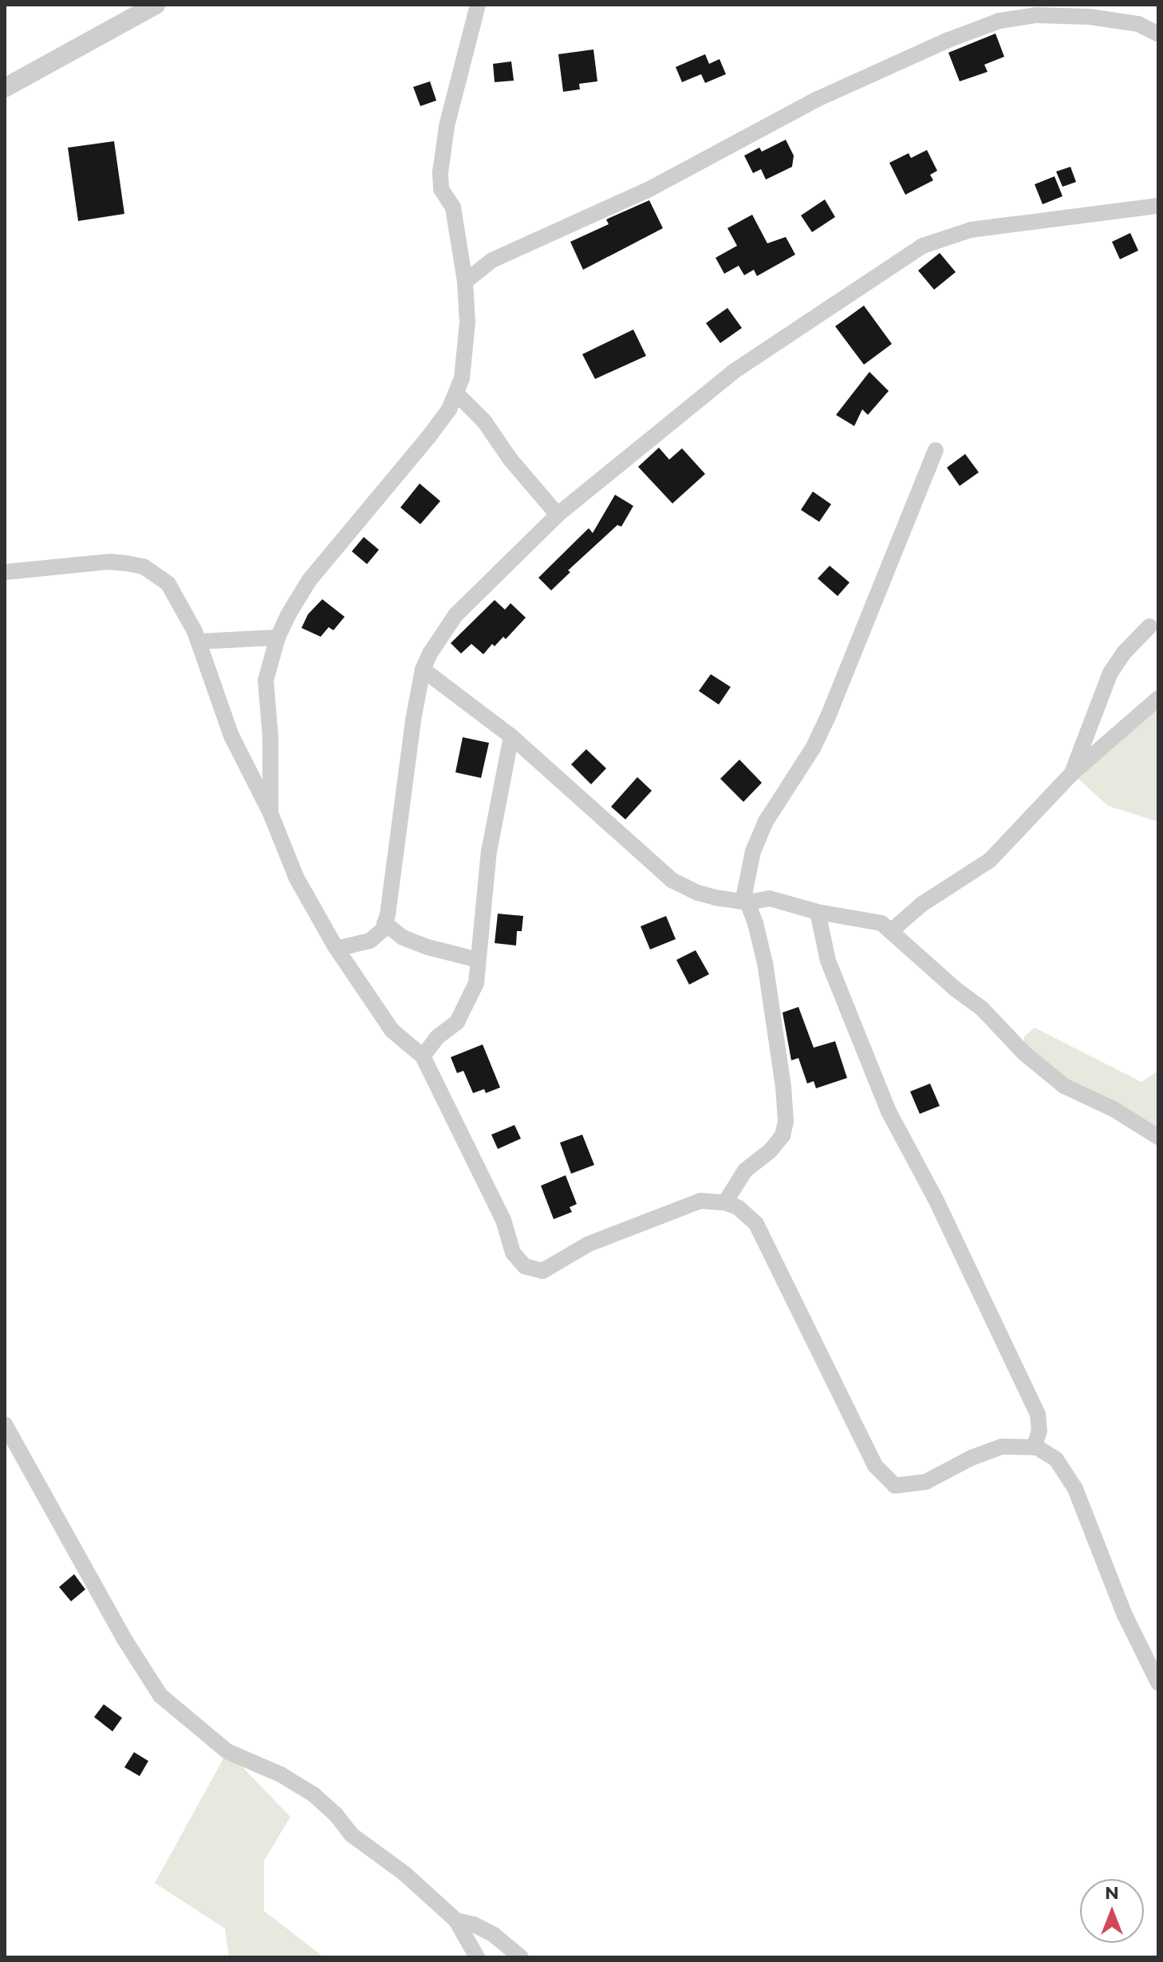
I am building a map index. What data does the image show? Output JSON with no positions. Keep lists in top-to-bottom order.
{
  "north": "top"
}
